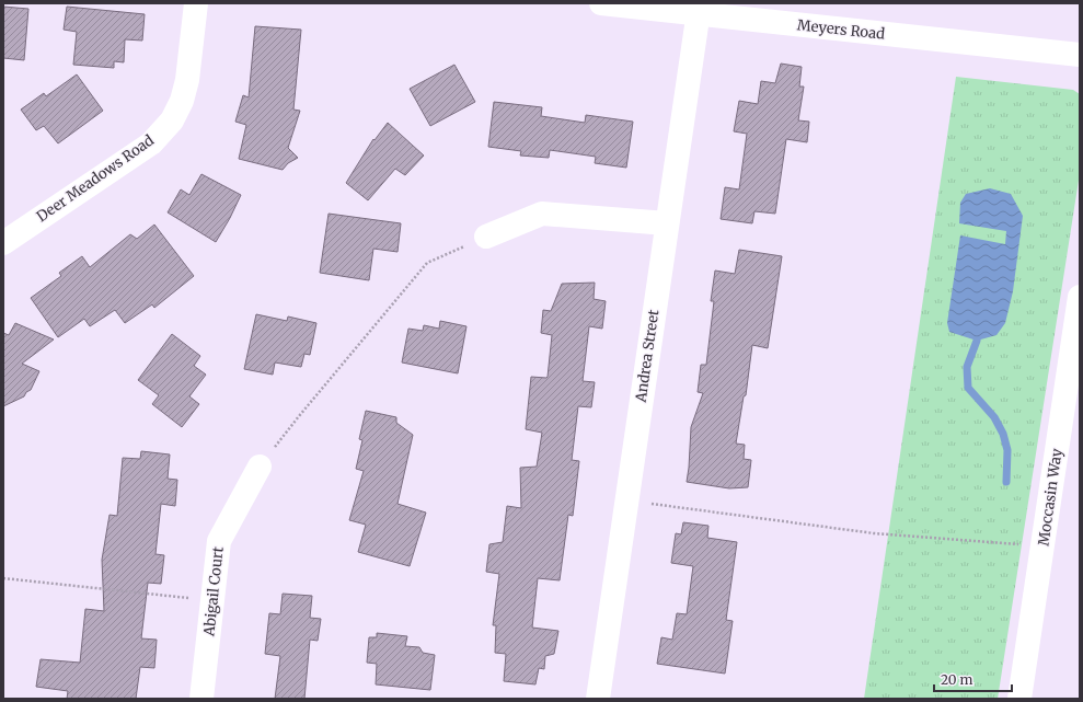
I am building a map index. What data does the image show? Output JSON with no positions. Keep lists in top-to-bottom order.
{
  "streets": {
    "street": [
      "Meyers Road",
      "Deer Meadows Road",
      "Andrea Street",
      "Moccasin Way",
      "Abigail Court"
    ]
  },
  "crossings": [
    ["Meyers Road", "Andrea Street"]
  ],
  "scale_bar": "20 m"
}
